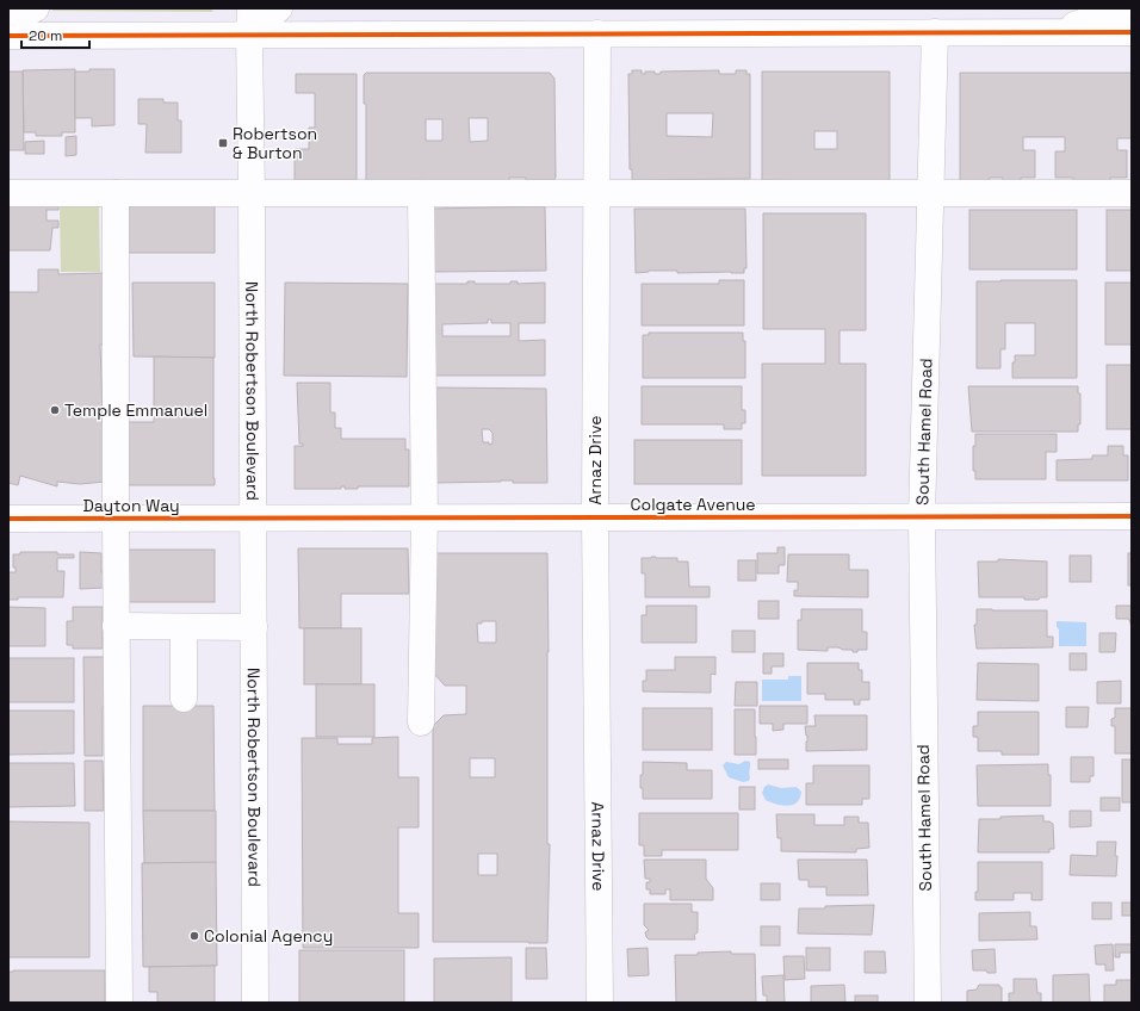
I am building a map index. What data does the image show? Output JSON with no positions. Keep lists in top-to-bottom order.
{
  "streets": {
    "street": [
      "North Robertson Boulevard",
      "South Hamel Road",
      "Arnaz Drive",
      "Colgate Avenue",
      "Dayton Way"
    ]
  },
  "crossings": [
    ["North Robertson Boulevard", "Colgate Avenue"],
    ["North Robertson Boulevard", "Dayton Way"],
    ["South Hamel Road", "Colgate Avenue"],
    ["Arnaz Drive", "Colgate Avenue"],
    ["Colgate Avenue", "Dayton Way"]
  ],
  "places": {
    "transit": ["Robertson & Burton"],
    "other": ["Temple Emmanuel", "Colonial Agency"]
  },
  "scale_bar": "20 m"
}
